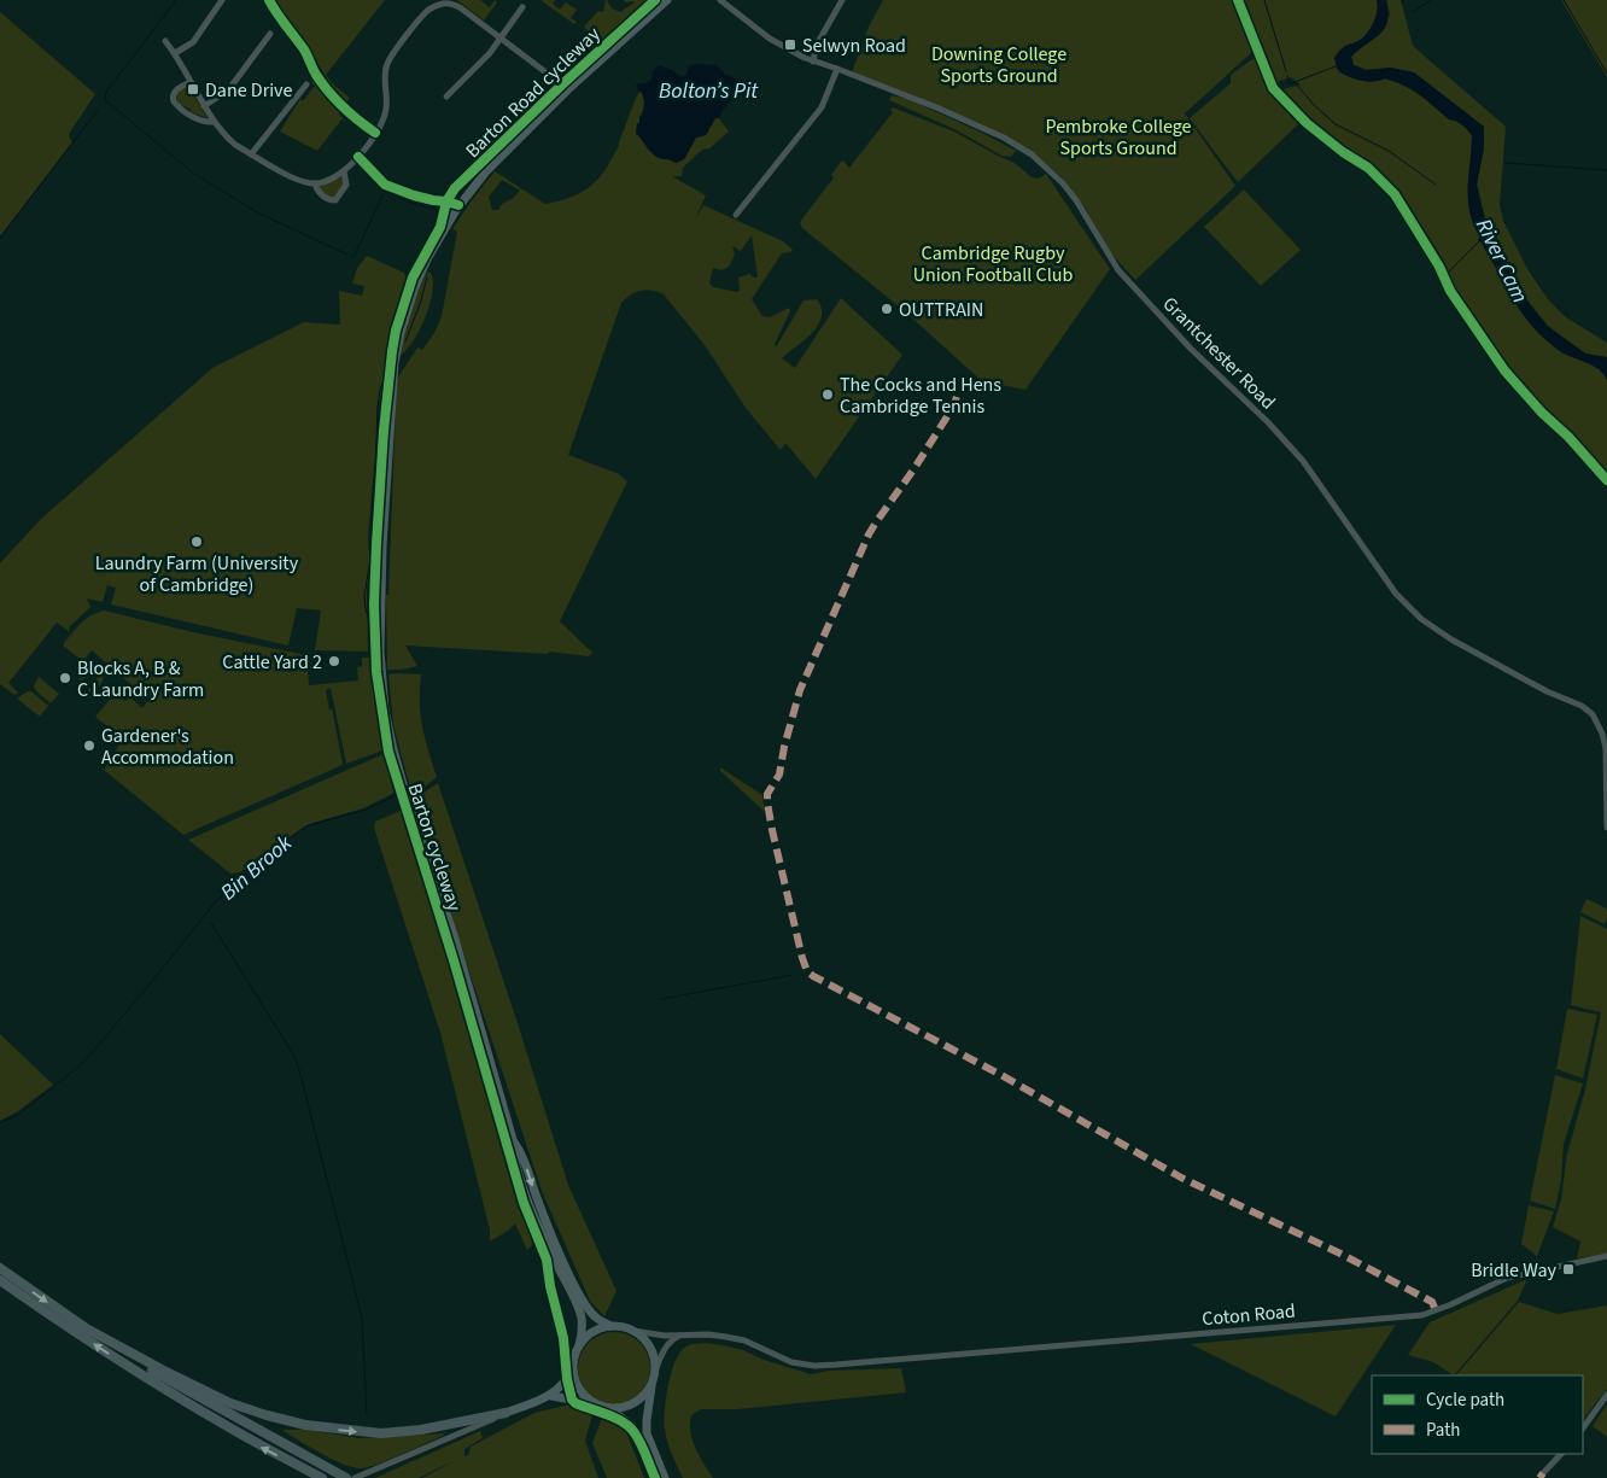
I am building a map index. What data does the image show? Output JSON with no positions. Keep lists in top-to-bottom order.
{
  "streets": {
    "street": ["Grantchester Road", "Coton Road"],
    "cycle path": ["Barton Road cycleway"]
  },
  "water": ["Bolton’s Pit", "River Cam", "Bin Brook"],
  "parks": ["Downing College Sports Ground", "Pembroke College Sports Ground", "Cambridge Rugby Union Football Club"],
  "places": {
    "transit": ["Selwyn Road", "Dane Drive", "Bridle Way"],
    "other": [
      "OUTTRAIN",
      "The Cocks and Hens Cambridge Tennis",
      "Laundry Farm (University of Cambridge)",
      "Cattle Yard 2",
      "Blocks A, B & C Laundry Farm",
      "Gardener's Accommodation"
    ]
  },
  "legend": ["Cycle path", "Path"]
}
